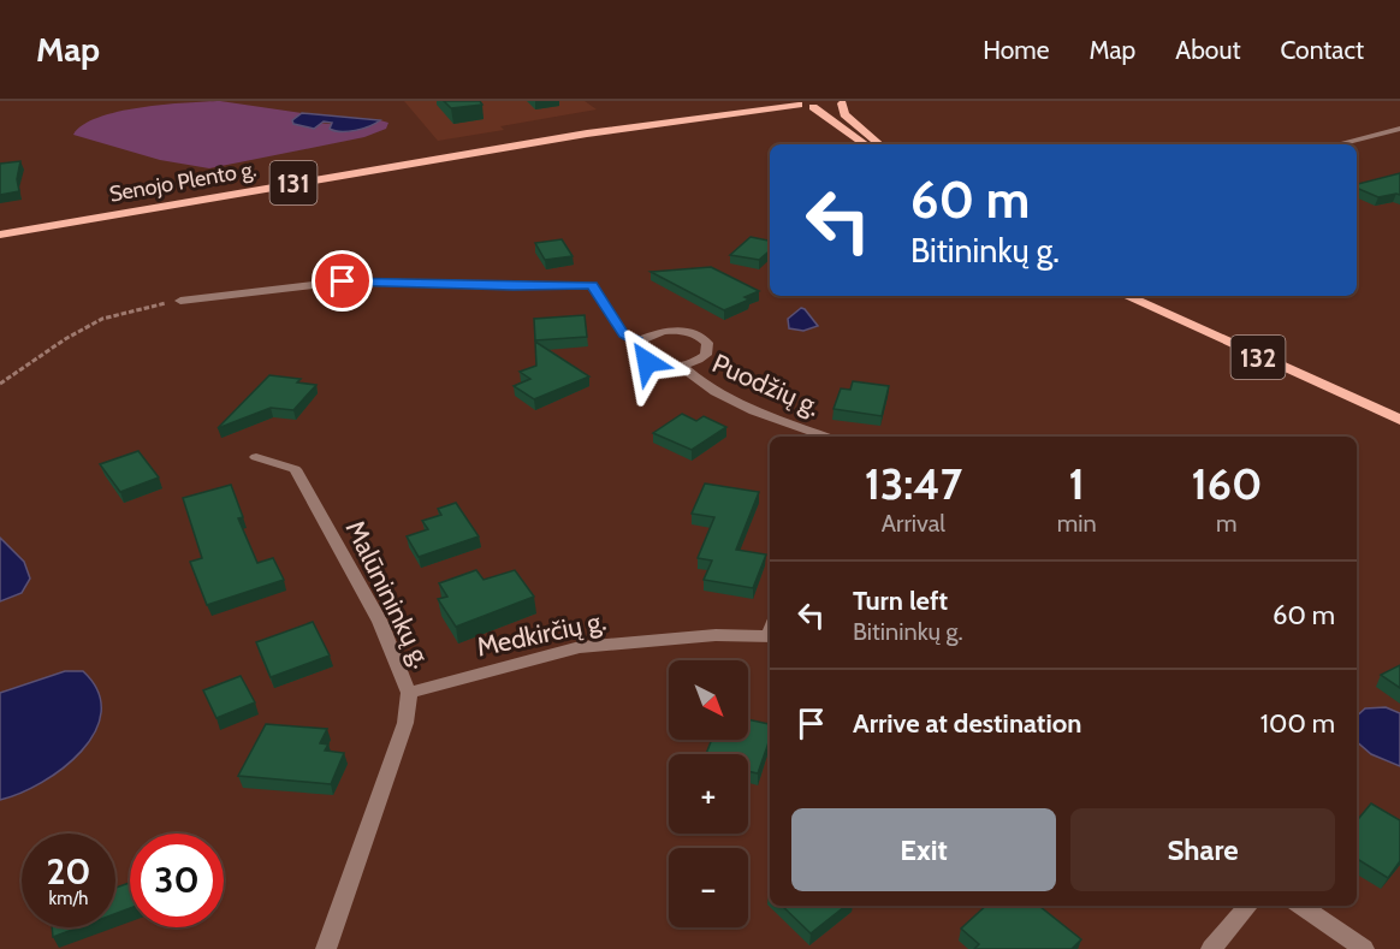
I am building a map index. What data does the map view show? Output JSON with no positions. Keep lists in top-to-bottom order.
{
  "streets": {
    "main road": ["Senojo Plento g.", "131", "132"],
    "street": ["Puodžių g.", "Malūnininkų g.", "Medkirčių g."]
  },
  "crossings": [
    ["Malūnininkų g.", "Medkirčių g."]
  ],
  "north": "bottom right",
  "page": {
    "header": "Map",
    "nav": [
      "Home",
      "Map",
      "About",
      "Contact"
    ],
    "turn": ["60 m", "Bitininkų g."],
    "eta": [
      "13:47",
      "Arrival",
      "1",
      "min",
      "160",
      "m"
    ],
    "list": [
      {
        "name": "Turn left",
        "note": "Bitininkų g.",
        "value": "60 m"
      },
      {
        "name": "Arrive at destination",
        "value": "100 m"
      }
    ],
    "map_buttons": ["+", "−"],
    "buttons": ["Exit", "Share"],
    "speed": "20 km/h",
    "limit": "30"
  }
}
